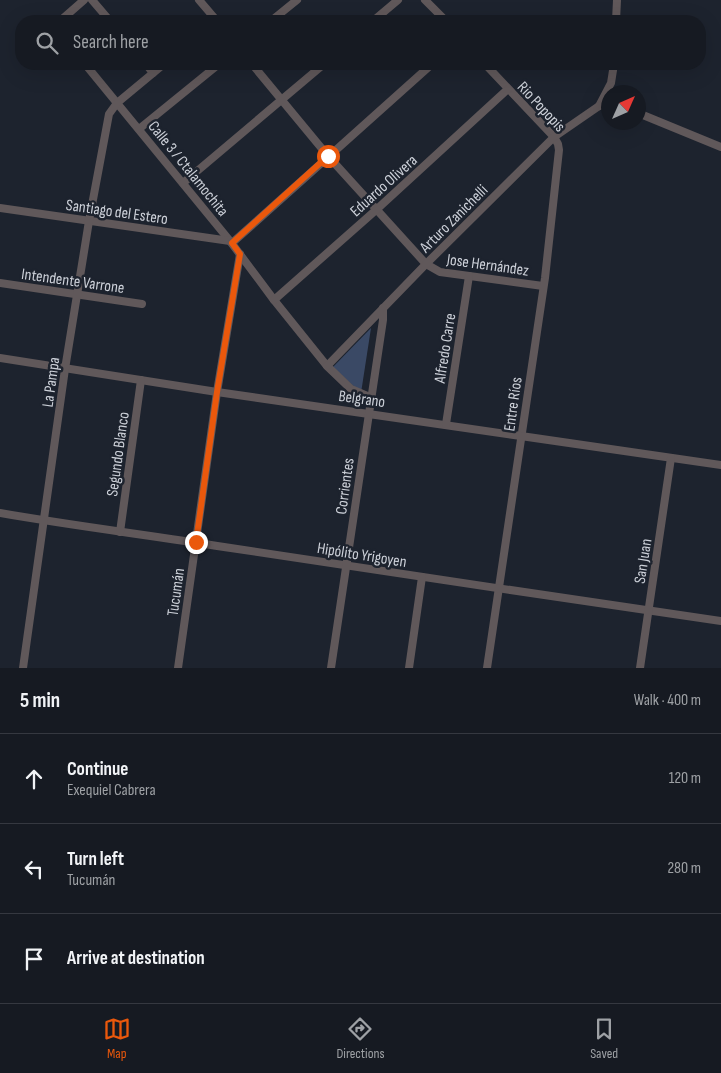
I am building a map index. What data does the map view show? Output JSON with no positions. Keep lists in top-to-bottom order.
{
  "streets": {
    "street": [
      "Rio Popopis",
      "Calle 3 / Ctalamochita",
      "Eduardo Olivera",
      "Santiago del Estero",
      "Arturo Zanichelli",
      "Jose Hernández",
      "Intendente Varrone",
      "Alfredo Carre",
      "La Pampa",
      "Belgrano",
      "Entre Ríos",
      "Segundo Blanco",
      "Corrientes",
      "Hipólito Yrigoyen",
      "San Juan",
      "Tucumán"
    ]
  },
  "crossings": [
    ["Rio Popopis", "Eduardo Olivera"],
    ["Rio Popopis", "Arturo Zanichelli"],
    ["Rio Popopis", "Entre Ríos"],
    ["Calle 3 / Ctalamochita", "Eduardo Olivera"],
    ["Calle 3 / Ctalamochita", "Santiago del Estero"],
    ["Calle 3 / Ctalamochita", "Arturo Zanichelli"],
    ["Calle 3 / Ctalamochita", "La Pampa"],
    ["Calle 3 / Ctalamochita", "Corrientes"],
    ["Calle 3 / Ctalamochita", "Tucumán"],
    ["Eduardo Olivera", "Jose Hernández"],
    ["Santiago del Estero", "La Pampa"],
    ["Arturo Zanichelli", "Jose Hernández"],
    ["Arturo Zanichelli", "Entre Ríos"],
    ["Arturo Zanichelli", "Corrientes"],
    ["Jose Hernández", "Alfredo Carre"],
    ["Jose Hernández", "Entre Ríos"],
    ["Intendente Varrone", "La Pampa"],
    ["Alfredo Carre", "Belgrano"],
    ["La Pampa", "Belgrano"],
    ["La Pampa", "Hipólito Yrigoyen"],
    ["Belgrano", "Entre Ríos"],
    ["Belgrano", "Segundo Blanco"],
    ["Belgrano", "Corrientes"],
    ["Belgrano", "San Juan"],
    ["Belgrano", "Tucumán"],
    ["Entre Ríos", "Hipólito Yrigoyen"],
    ["Segundo Blanco", "Hipólito Yrigoyen"],
    ["Corrientes", "Hipólito Yrigoyen"],
    ["Hipólito Yrigoyen", "San Juan"],
    ["Hipólito Yrigoyen", "Tucumán"]
  ],
  "north": "top right",
  "page": {
    "search": "Search here",
    "heading": ["5 min", "Walk · 400 m"],
    "list": [
      ["Continue", "Exequiel Cabrera", "120 m"],
      ["Turn left", "Tucumán", "280 m"],
      "Arrive at destination"
    ],
    "nav": ["Map", "Directions", "Saved"]
  }
}
